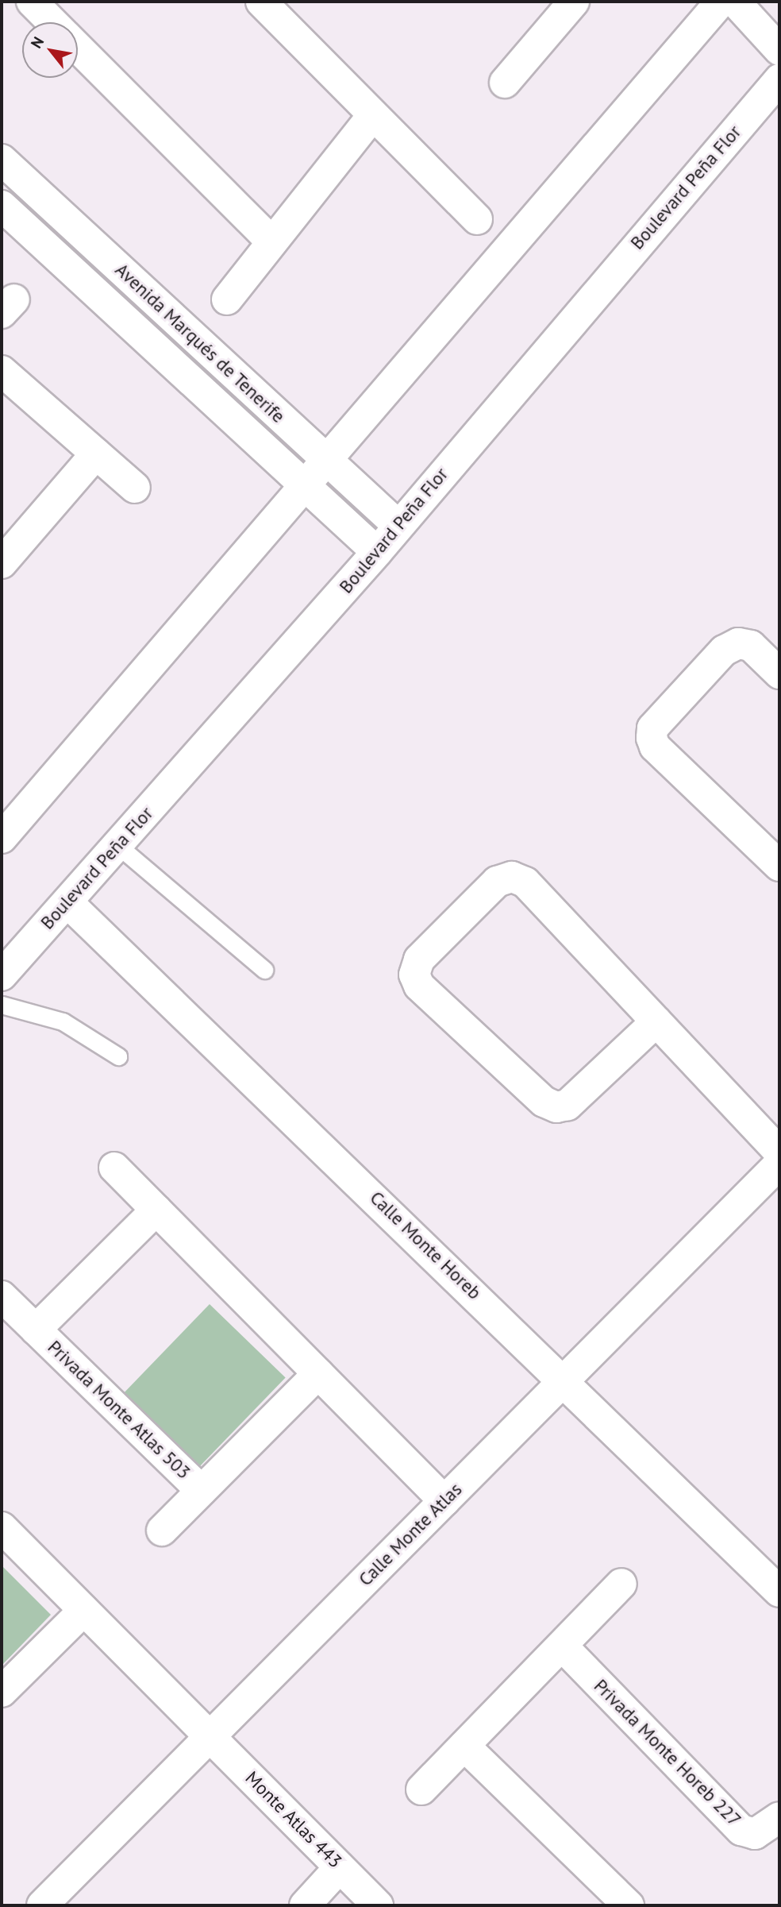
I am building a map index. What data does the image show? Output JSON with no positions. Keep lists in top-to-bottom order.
{
  "streets": {
    "street": [
      "Boulevard Peña Flor",
      "Avenida Marqués de Tenerife",
      "Calle Monte Horeb",
      "Privada Monte Atlas 503",
      "Calle Monte Atlas",
      "Privada Monte Horeb 227",
      "Monte Atlas 443"
    ]
  },
  "crossings": [
    ["Boulevard Peña Flor", "Avenida Marqués de Tenerife"],
    ["Boulevard Peña Flor", "Calle Monte Horeb"],
    ["Calle Monte Horeb", "Calle Monte Atlas"],
    ["Calle Monte Atlas", "Monte Atlas 443"]
  ],
  "north": "top left"
}
